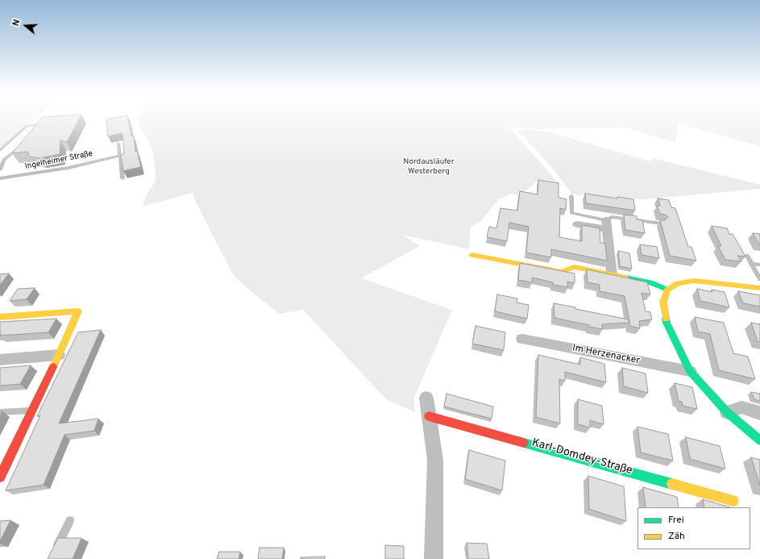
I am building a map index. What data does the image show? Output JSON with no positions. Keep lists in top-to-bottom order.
{
  "streets": {
    "street": ["Im Herzenacker", "Karl-Domdey-Straße"],
    "lane": ["Ingelheimer Straße"]
  },
  "parks": ["Nordausläufer Westerberg"],
  "legend": ["Frei", "Zäh"],
  "north": "left"
}
